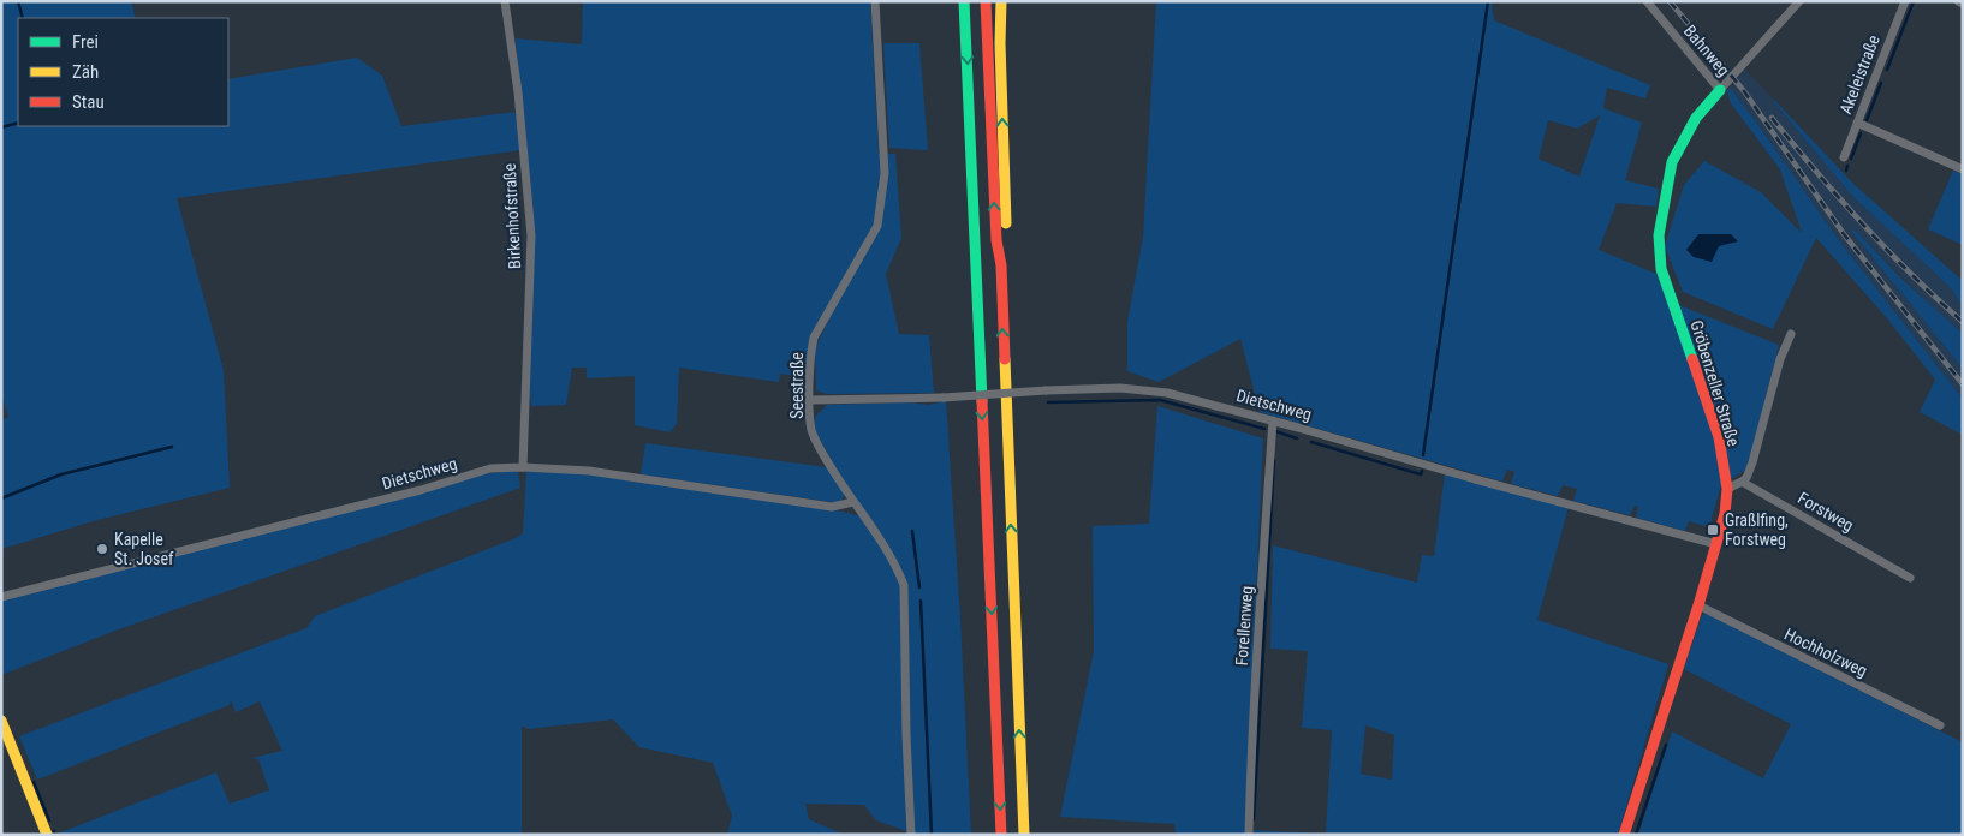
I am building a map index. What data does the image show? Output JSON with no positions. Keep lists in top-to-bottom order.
{
  "streets": {
    "main road": ["Gröbenzeller Straße"],
    "street": [
      "Bahnweg",
      "Akeleistraße",
      "Birkenhofstraße",
      "Seestraße",
      "Dietschweg",
      "Forstweg",
      "Forellenweg",
      "Hochholzweg"
    ]
  },
  "crossings": [
    ["Bahnweg", "Gröbenzeller Straße"],
    ["Birkenhofstraße", "Dietschweg"],
    ["Gröbenzeller Straße", "Dietschweg"],
    ["Gröbenzeller Straße", "Forstweg"],
    ["Gröbenzeller Straße", "Hochholzweg"],
    ["Seestraße", "Dietschweg"],
    ["Dietschweg", "Forellenweg"]
  ],
  "places": {
    "transit": ["Graßlfing, Forstweg"],
    "other": ["Kapelle St. Josef"]
  },
  "legend": ["Frei", "Zäh", "Stau"]
}
